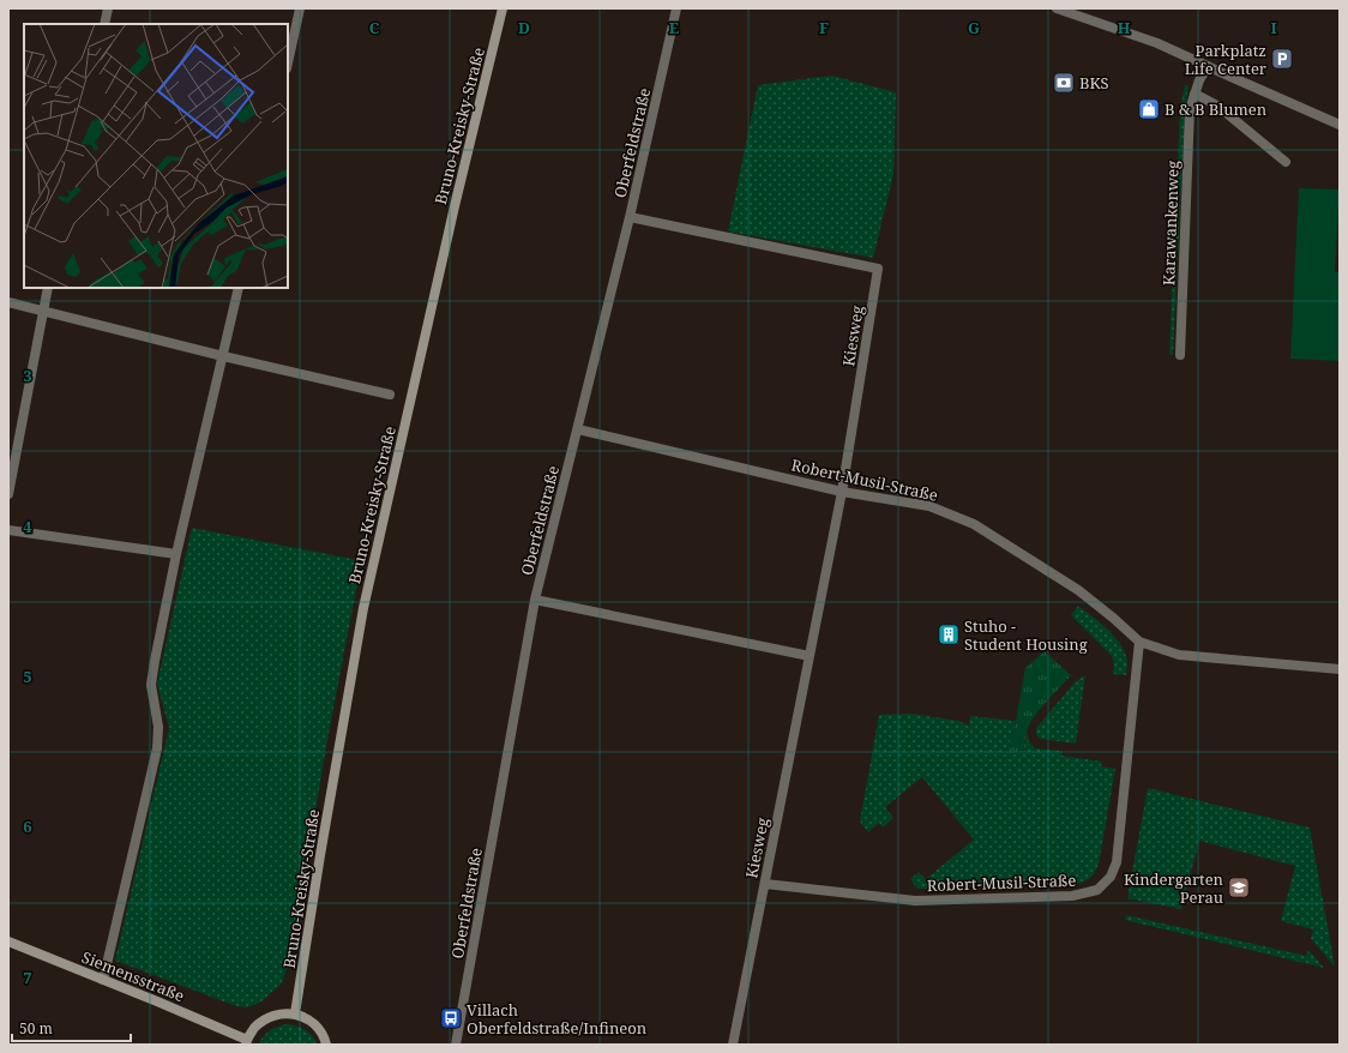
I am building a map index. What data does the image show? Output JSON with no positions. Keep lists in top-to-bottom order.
{
  "streets": {
    "street": [
      "Bruno-Kreisky-Straße",
      "Oberfeldstraße",
      "Karawankenweg",
      "Kiesweg",
      "Robert-Musil-Straße",
      "Siemensstraße"
    ]
  },
  "crossings": [
    ["Oberfeldstraße", "Kiesweg"],
    ["Oberfeldstraße", "Robert-Musil-Straße"],
    ["Kiesweg", "Robert-Musil-Straße"]
  ],
  "places": {
    "parking": ["Parkplatz Life Center"],
    "bank": ["BKS"],
    "shop": ["B & B Blumen"],
    "building": ["Stuho - Student Housing"],
    "school or university": ["Kindergarten Perau"],
    "bus stop": ["Villach Oberfeldstraße/Infineon"]
  },
  "scale_bar": "50 m",
  "grid": {
    "columns": [
      "C",
      "D",
      "E",
      "F",
      "G",
      "H",
      "I"
    ],
    "rows": [
      "3",
      "4",
      "5",
      "6",
      "7"
    ]
  }
}
